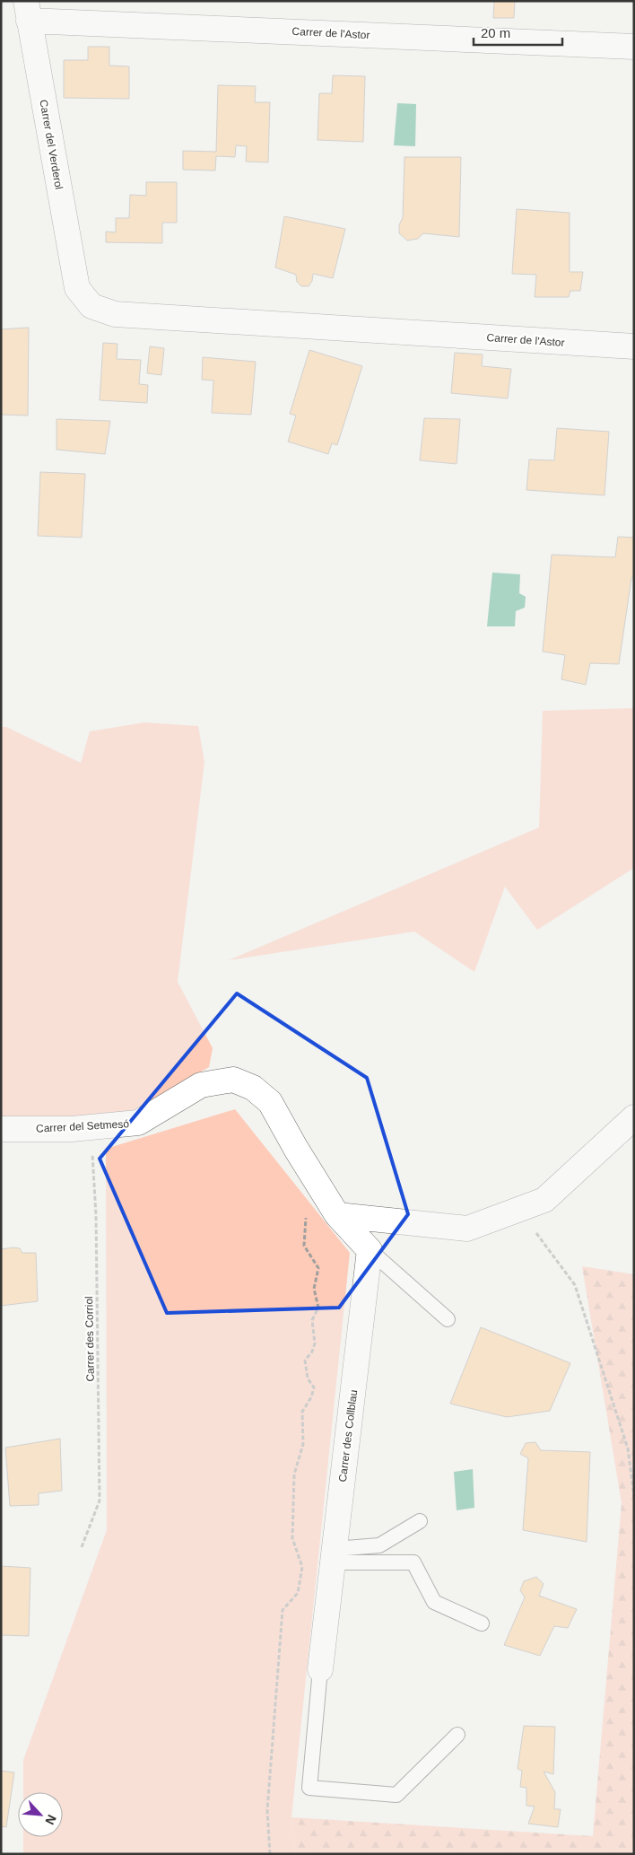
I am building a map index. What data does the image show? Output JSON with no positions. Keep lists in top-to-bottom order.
{
  "streets": {
    "street": [
      "Carrer de l'Astor",
      "Carrer del Verderol",
      "Carrer del Setmesó",
      "Carrer des Collblau"
    ],
    "path": ["Carrer des Corriol"]
  },
  "crossings": [
    ["Carrer de l'Astor", "Carrer del Verderol"],
    ["Carrer del Setmesó", "Carrer des Corriol"]
  ],
  "scale_bar": "20 m",
  "north": "bottom right"
}
